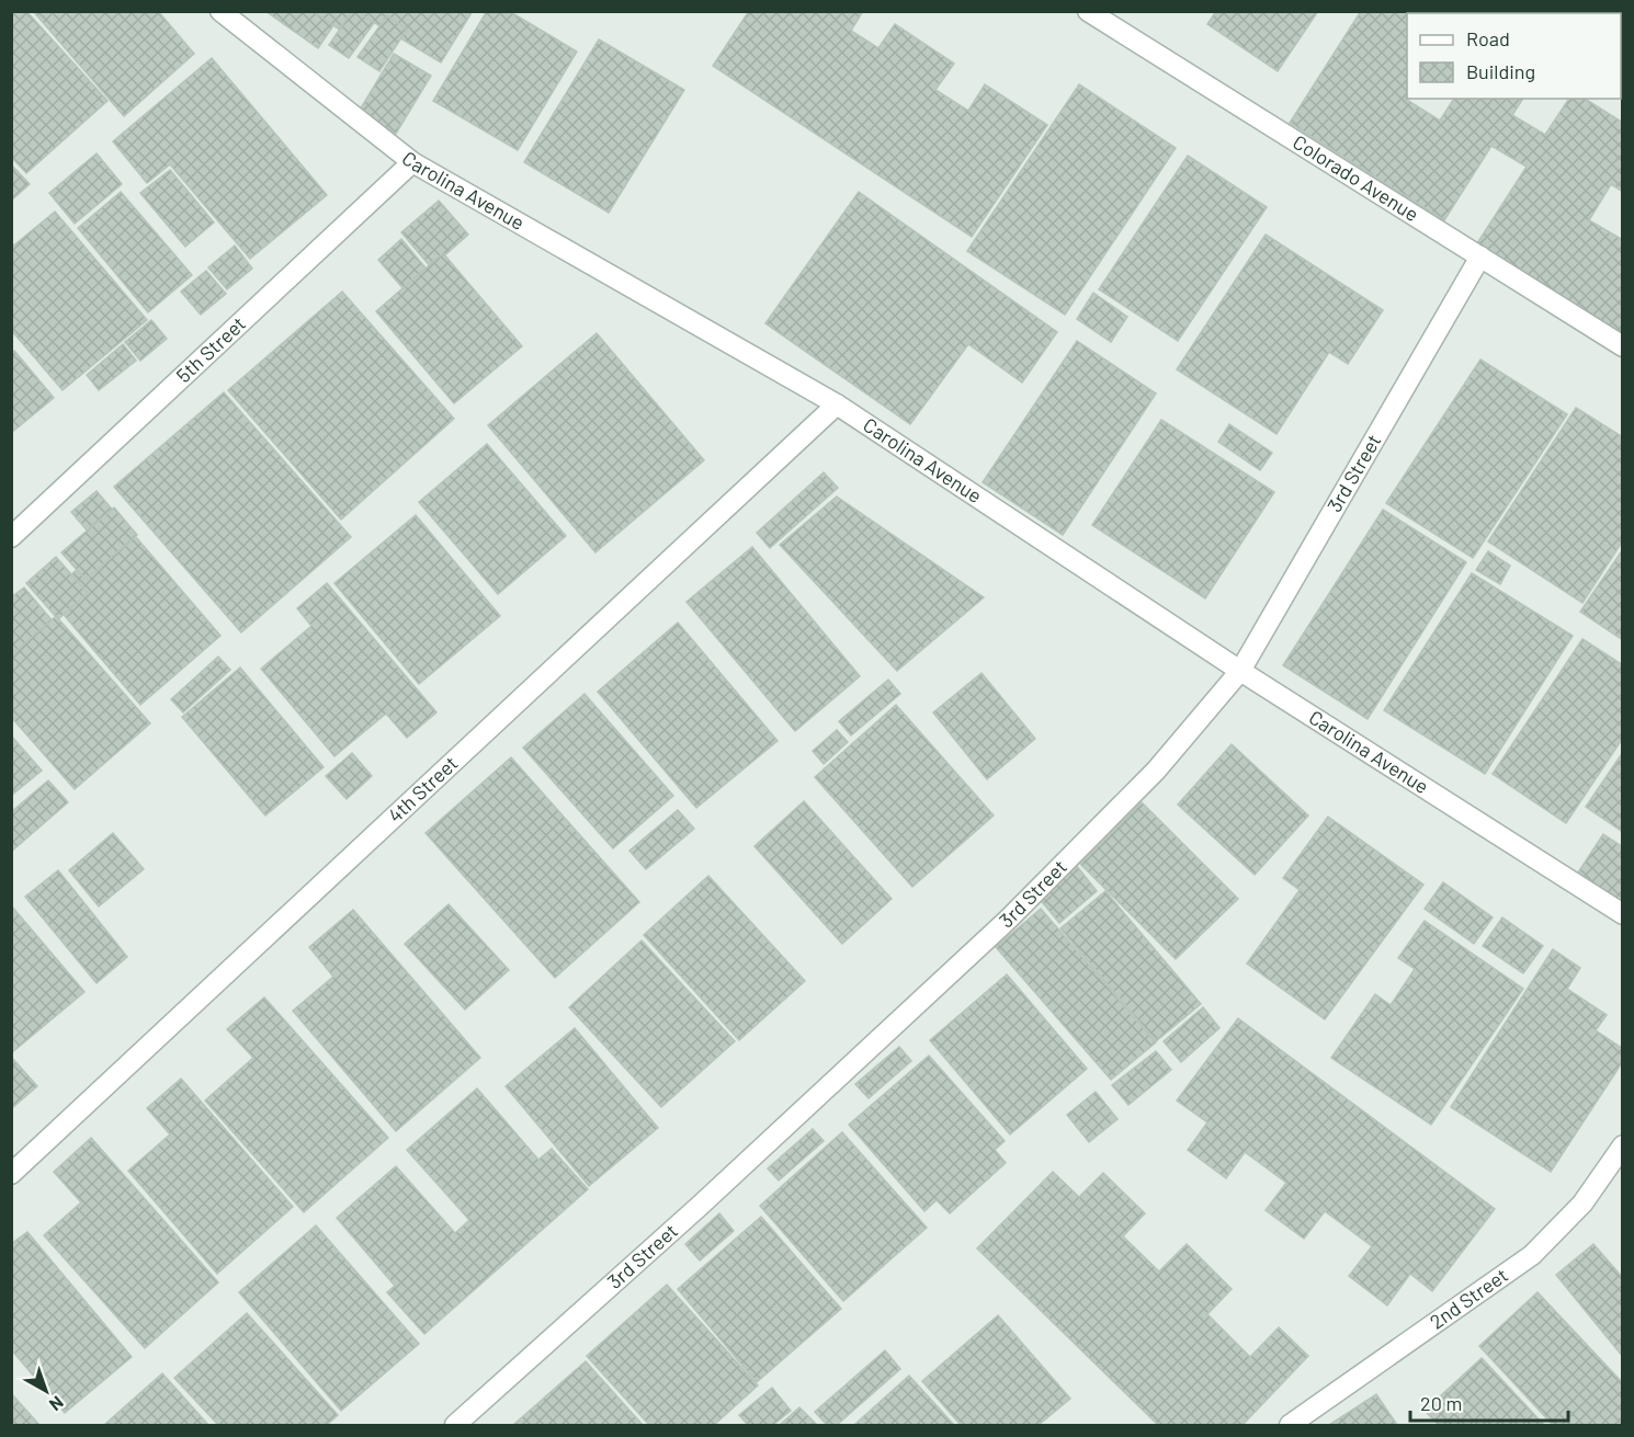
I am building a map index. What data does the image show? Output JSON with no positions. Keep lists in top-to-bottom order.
{
  "streets": {
    "street": [
      "Colorado Avenue",
      "Carolina Avenue",
      "5th Street",
      "3rd Street",
      "4th Street",
      "2nd Street"
    ]
  },
  "crossings": [
    ["Colorado Avenue", "3rd Street"],
    ["Carolina Avenue", "5th Street"],
    ["Carolina Avenue", "3rd Street"],
    ["Carolina Avenue", "4th Street"]
  ],
  "legend": ["Road", "Building"],
  "scale_bar": "20 m",
  "north": "bottom right"
}
